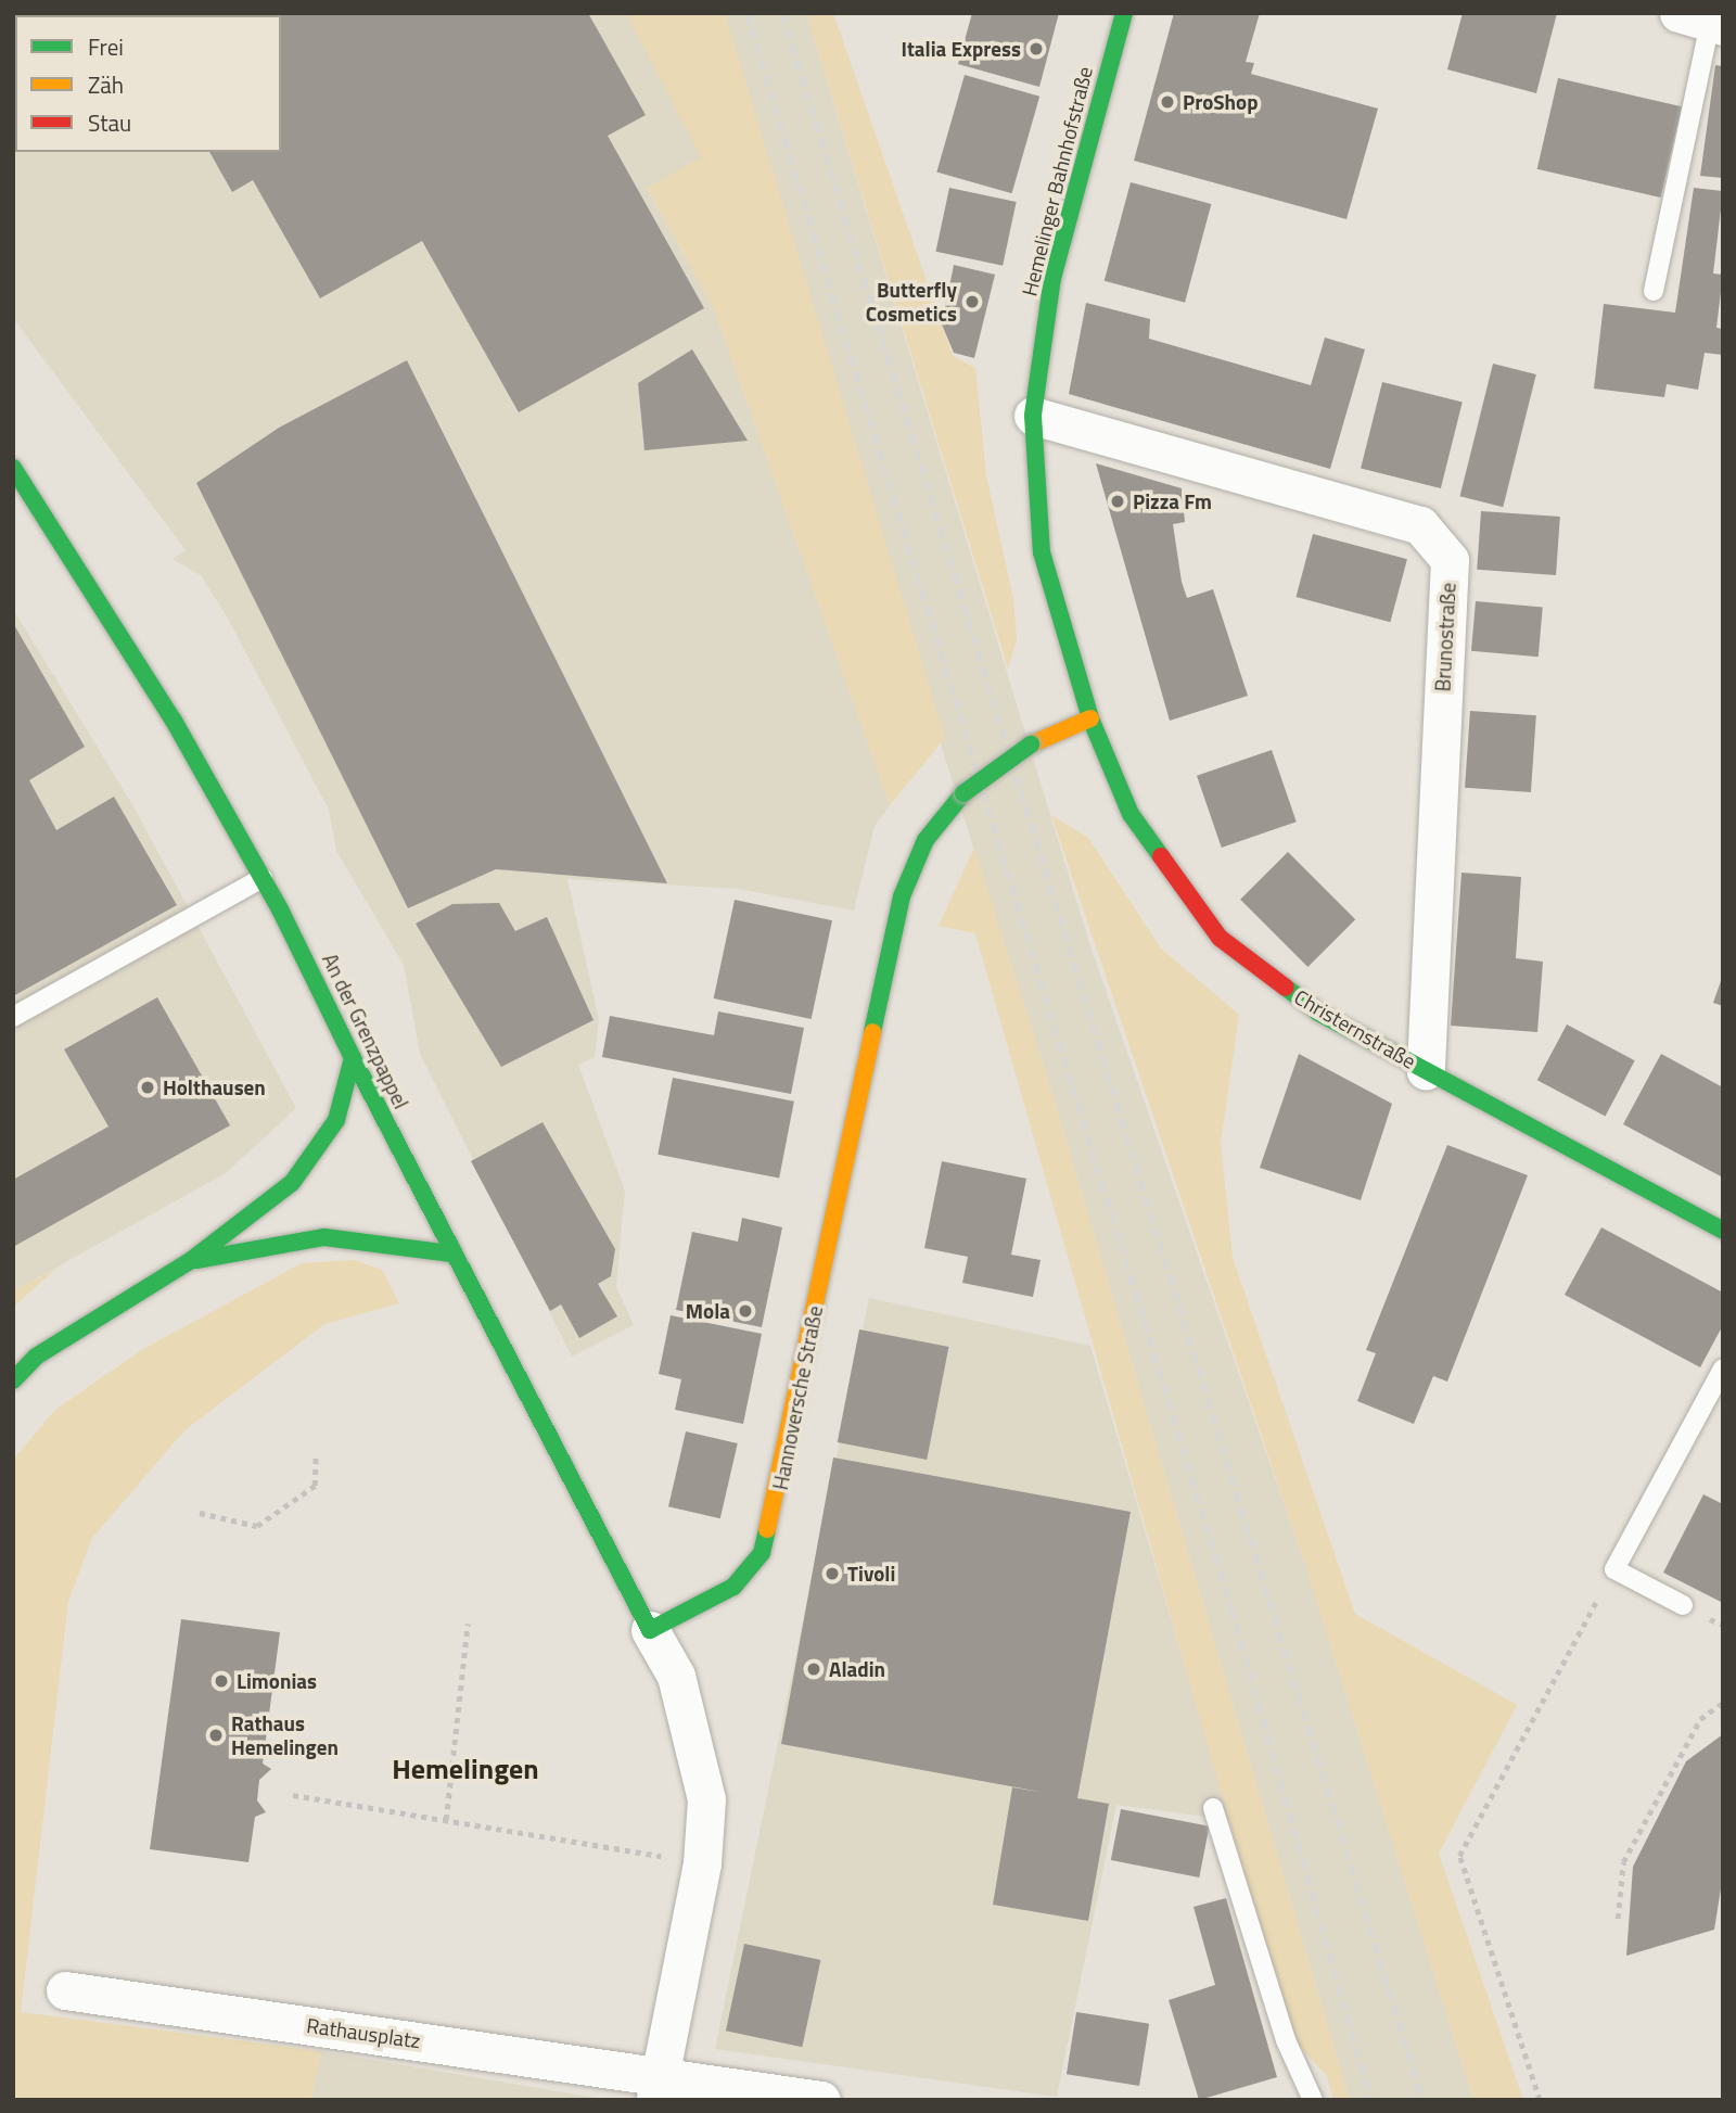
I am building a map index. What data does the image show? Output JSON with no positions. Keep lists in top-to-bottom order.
{
  "streets": {
    "main road": [
      "Hemelinger Bahnhofstraße",
      "Christernstraße",
      "An der Grenzpappel",
      "Hannoversche Straße"
    ],
    "street": ["Brunostraße", "Rathausplatz"]
  },
  "crossings": [
    ["Hemelinger Bahnhofstraße", "Brunostraße"],
    ["Hemelinger Bahnhofstraße", "Christernstraße"],
    ["Hemelinger Bahnhofstraße", "Hannoversche Straße"],
    ["Brunostraße", "Christernstraße"],
    ["Christernstraße", "Hannoversche Straße"],
    ["An der Grenzpappel", "Hannoversche Straße"]
  ],
  "districts": ["Hemelingen"],
  "places": [
    "Italia Express",
    "ProShop",
    "Butterfly Cosmetics",
    "Pizza Fm",
    "Holthausen",
    "Mola",
    "Tivoli",
    "Aladin",
    "Limonias",
    "Rathaus Hemelingen"
  ],
  "legend": ["Frei", "Zäh", "Stau"]
}
